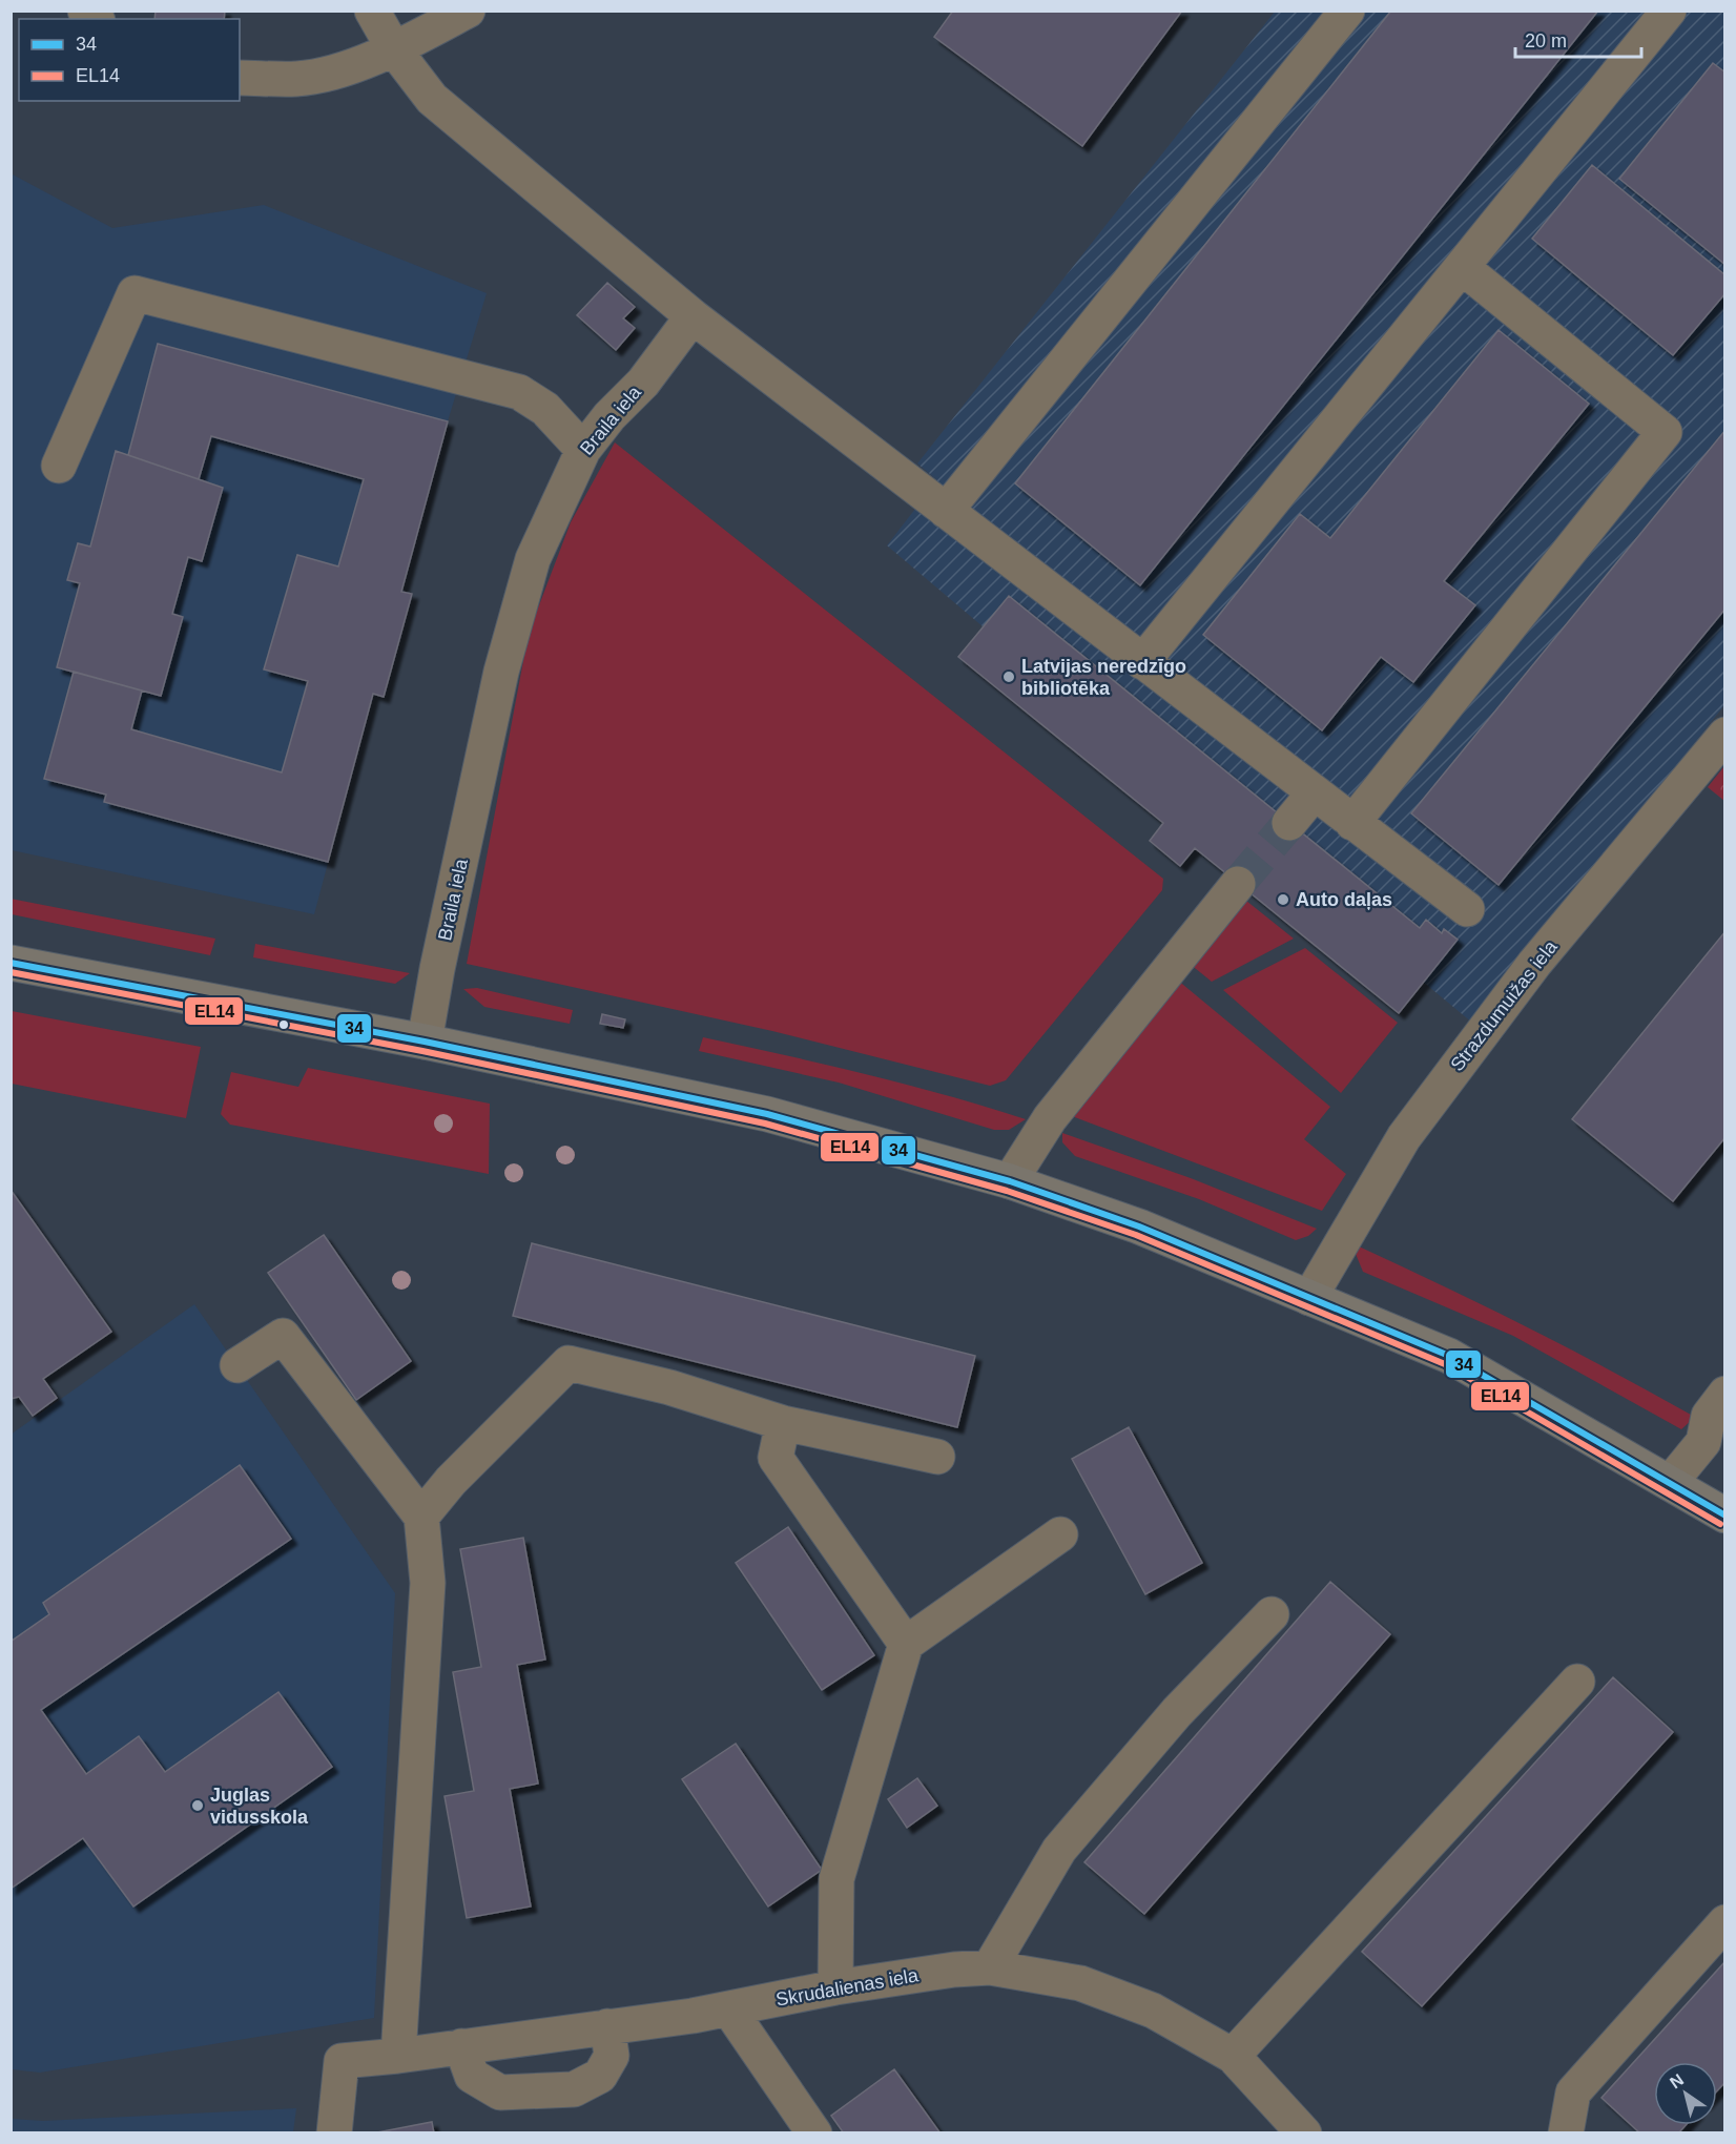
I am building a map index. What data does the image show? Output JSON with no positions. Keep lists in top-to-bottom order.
{
  "streets": {
    "street": ["Braila iela", "Strazdumuižas iela", "Skrudalienas iela"]
  },
  "places": ["Latvijas neredzīgo bibliotēka", "Auto daļas", "Juglas vidusskola"],
  "lines": ["transit line 34", "transit line EL14"],
  "legend": ["34", "EL14"],
  "scale_bar": "20 m",
  "north": "top left"
}
